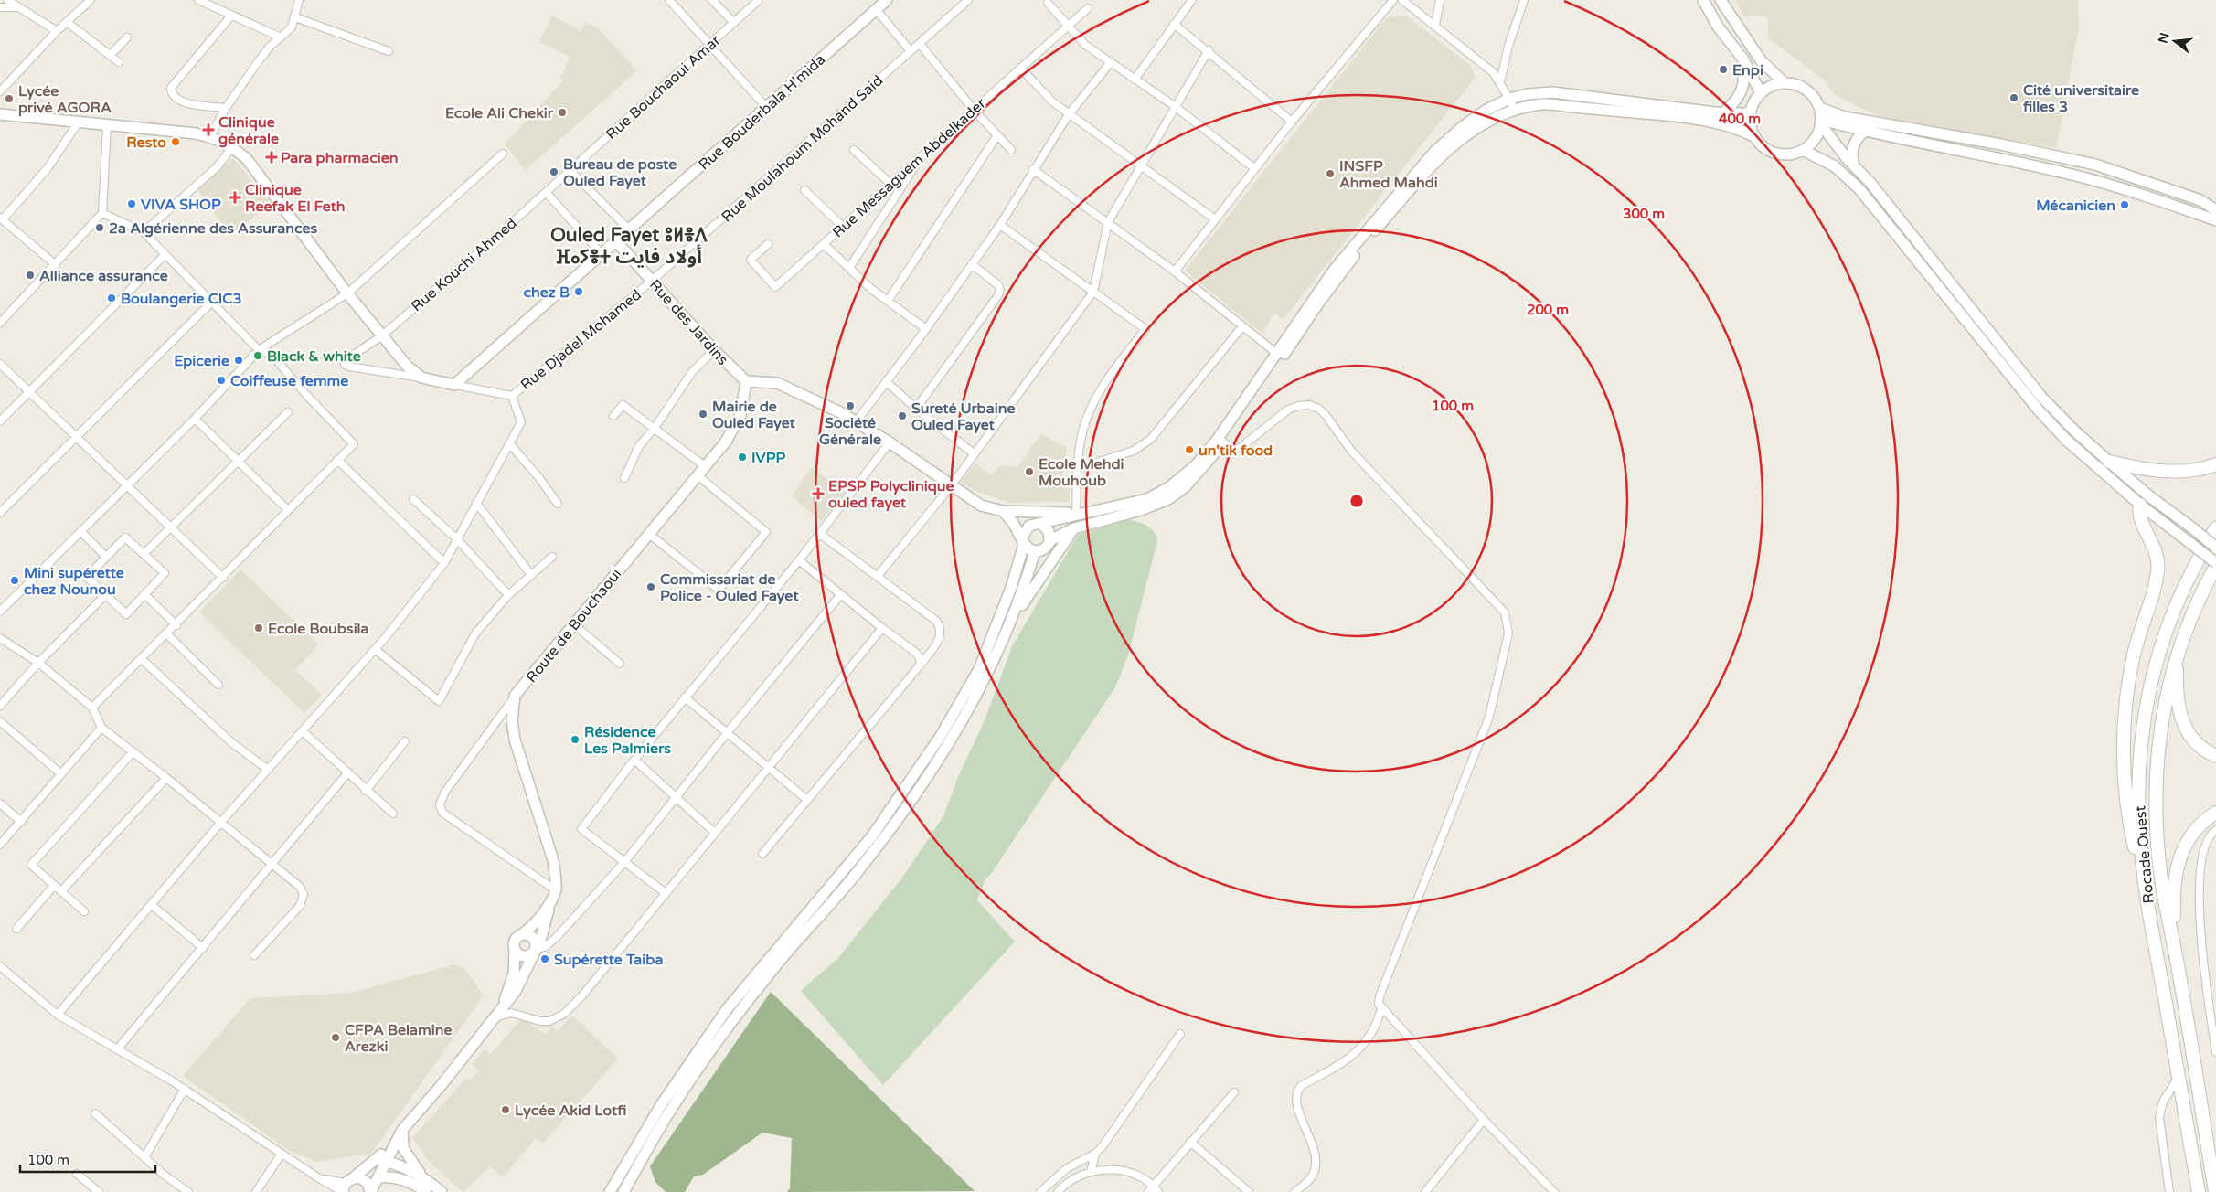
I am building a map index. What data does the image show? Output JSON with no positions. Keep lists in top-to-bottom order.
{
  "streets": {
    "highway": ["Rocade Ouest"],
    "main road": ["Rue Bouderbala H'mida", "Rue des Jardins", "Route de Bouchaoui"],
    "street": [
      "Rue Bouchaoui Amar",
      "Rue Moulahoum Mohand Said",
      "Rue Messaguem Abdelkader",
      "Rue Kouchi Ahmed",
      "Rue Djadel Mohamed"
    ]
  },
  "crossings": [
    ["Rue Bouchaoui Amar", "Rue Kouchi Ahmed"],
    ["Rue Bouderbala H'mida", "Rue des Jardins"],
    ["Rue Bouderbala H'mida", "Rue Djadel Mohamed"],
    ["Rue Moulahoum Mohand Said", "Rue des Jardins"],
    ["Rue Moulahoum Mohand Said", "Rue Djadel Mohamed"],
    ["Rue des Jardins", "Rue Djadel Mohamed"],
    ["Rue des Jardins", "Route de Bouchaoui"]
  ],
  "districts": ["Ouled Fayet ⵓⵍⴻⴷ ⴼⴰⵢⴻⵜ أولاد فايت"],
  "places": {
    "other": [
      "Enpi",
      "Cité universitaire filles 3",
      "Lycée privé AGORA",
      "Ecole Ali Chekir",
      "Resto",
      "Bureau de poste Ouled Fayet",
      "INSFP Ahmed Mahdi",
      "VIVA SHOP",
      "Mécanicien",
      "2a Algérienne des Assurances",
      "Alliance assurance",
      "chez B",
      "Boulangerie CIC3",
      "Black & white",
      "Epicerie",
      "Coiffeuse femme",
      "Société Générale",
      "Mairie de Ouled Fayet",
      "Sureté Urbaine Ouled Fayet",
      "un'tik food",
      "IVPP",
      "Ecole Mehdi Mouhoub",
      "Mini supérette chez Nounou",
      "Commissariat de Police - Ouled Fayet",
      "Ecole Boubsila",
      "Résidence Les Palmiers",
      "Supérette Taiba",
      "CFPA Belamine Arezki",
      "Lycée Akid Lotfi"
    ],
    "health": [
      "Clinique générale",
      "Para pharmacien",
      "Clinique Reefak El Feth",
      "EPSP Polyclinique ouled fayet"
    ]
  },
  "scale_bar": "100 m",
  "north": "left",
  "rings": [
    "400 m",
    "300 m",
    "200 m",
    "100 m"
  ]
}
